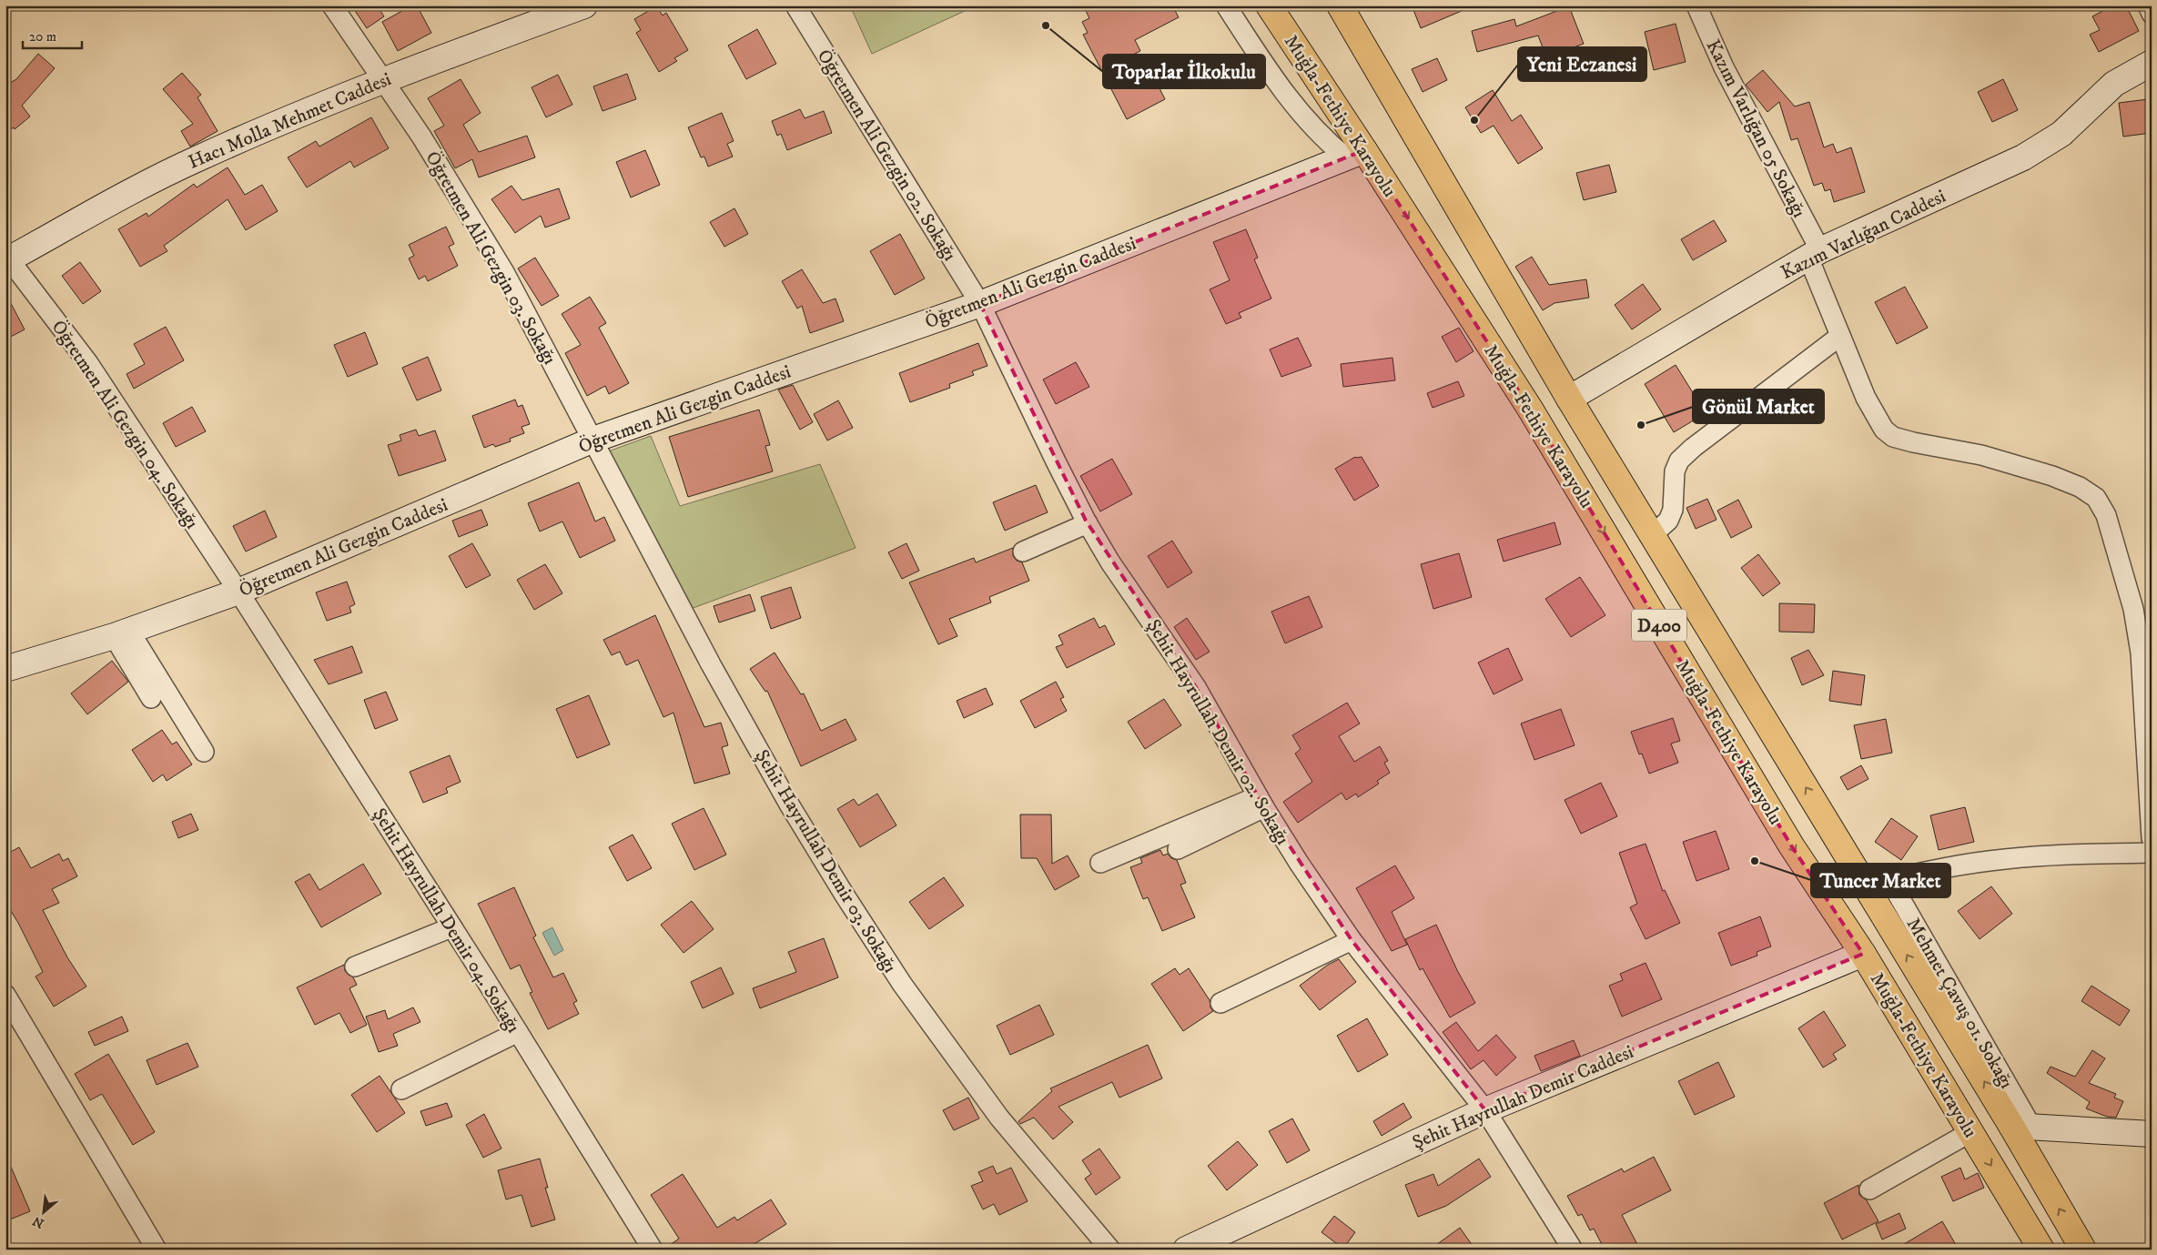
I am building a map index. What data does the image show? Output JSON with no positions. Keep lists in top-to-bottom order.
{
  "streets": {
    "highway": ["Muğla-Fethiye Karayolu", "D400"],
    "street": [
      "Hacı Molla Mehmet Caddesi",
      "Kazım Varlığan 05 Sokağı",
      "Öğretmen Ali Gezgin 02. Sokağı",
      "Kazım Varlığan Caddesi",
      "Öğretmen Ali Gezgin 03. Sokağı",
      "Öğretmen Ali Gezgin Caddesi",
      "Öğretmen Ali Gezgin 04. Sokağı",
      "Şehit Hayrullah Demir 02. Sokağı",
      "Şehit Hayrullah Demir 03. Sokağı",
      "Şehit Hayrullah Demir 04. Sokağı",
      "Mehmet Çavuş 01. Sokağı",
      "Şehit Hayrullah Demir Caddesi"
    ]
  },
  "crossings": [
    ["Muğla-Fethiye Karayolu", "Kazım Varlığan Caddesi"],
    ["Muğla-Fethiye Karayolu", "Öğretmen Ali Gezgin Caddesi"],
    ["Muğla-Fethiye Karayolu", "Mehmet Çavuş 01. Sokağı"],
    ["Muğla-Fethiye Karayolu", "Şehit Hayrullah Demir Caddesi"],
    ["Hacı Molla Mehmet Caddesi", "Öğretmen Ali Gezgin 03. Sokağı"],
    ["Hacı Molla Mehmet Caddesi", "Öğretmen Ali Gezgin 04. Sokağı"],
    ["Kazım Varlığan 05 Sokağı", "Kazım Varlığan Caddesi"],
    ["Öğretmen Ali Gezgin 02. Sokağı", "Öğretmen Ali Gezgin Caddesi"],
    ["Öğretmen Ali Gezgin 02. Sokağı", "Şehit Hayrullah Demir 02. Sokağı"],
    ["Öğretmen Ali Gezgin 03. Sokağı", "Öğretmen Ali Gezgin Caddesi"],
    ["Öğretmen Ali Gezgin 03. Sokağı", "Şehit Hayrullah Demir 03. Sokağı"],
    ["Öğretmen Ali Gezgin Caddesi", "Öğretmen Ali Gezgin 04. Sokağı"],
    ["Öğretmen Ali Gezgin Caddesi", "Şehit Hayrullah Demir 02. Sokağı"],
    ["Öğretmen Ali Gezgin Caddesi", "Şehit Hayrullah Demir 03. Sokağı"],
    ["Öğretmen Ali Gezgin Caddesi", "Şehit Hayrullah Demir 04. Sokağı"],
    ["Öğretmen Ali Gezgin 04. Sokağı", "Şehit Hayrullah Demir 04. Sokağı"],
    ["Şehit Hayrullah Demir 02. Sokağı", "Şehit Hayrullah Demir Caddesi"]
  ],
  "places": [
    "Toparlar İlkokulu",
    "Yeni Eczanesi",
    "Gönül Market",
    "Tuncer Market"
  ],
  "scale_bar": "20 m",
  "north": "bottom left"
}
